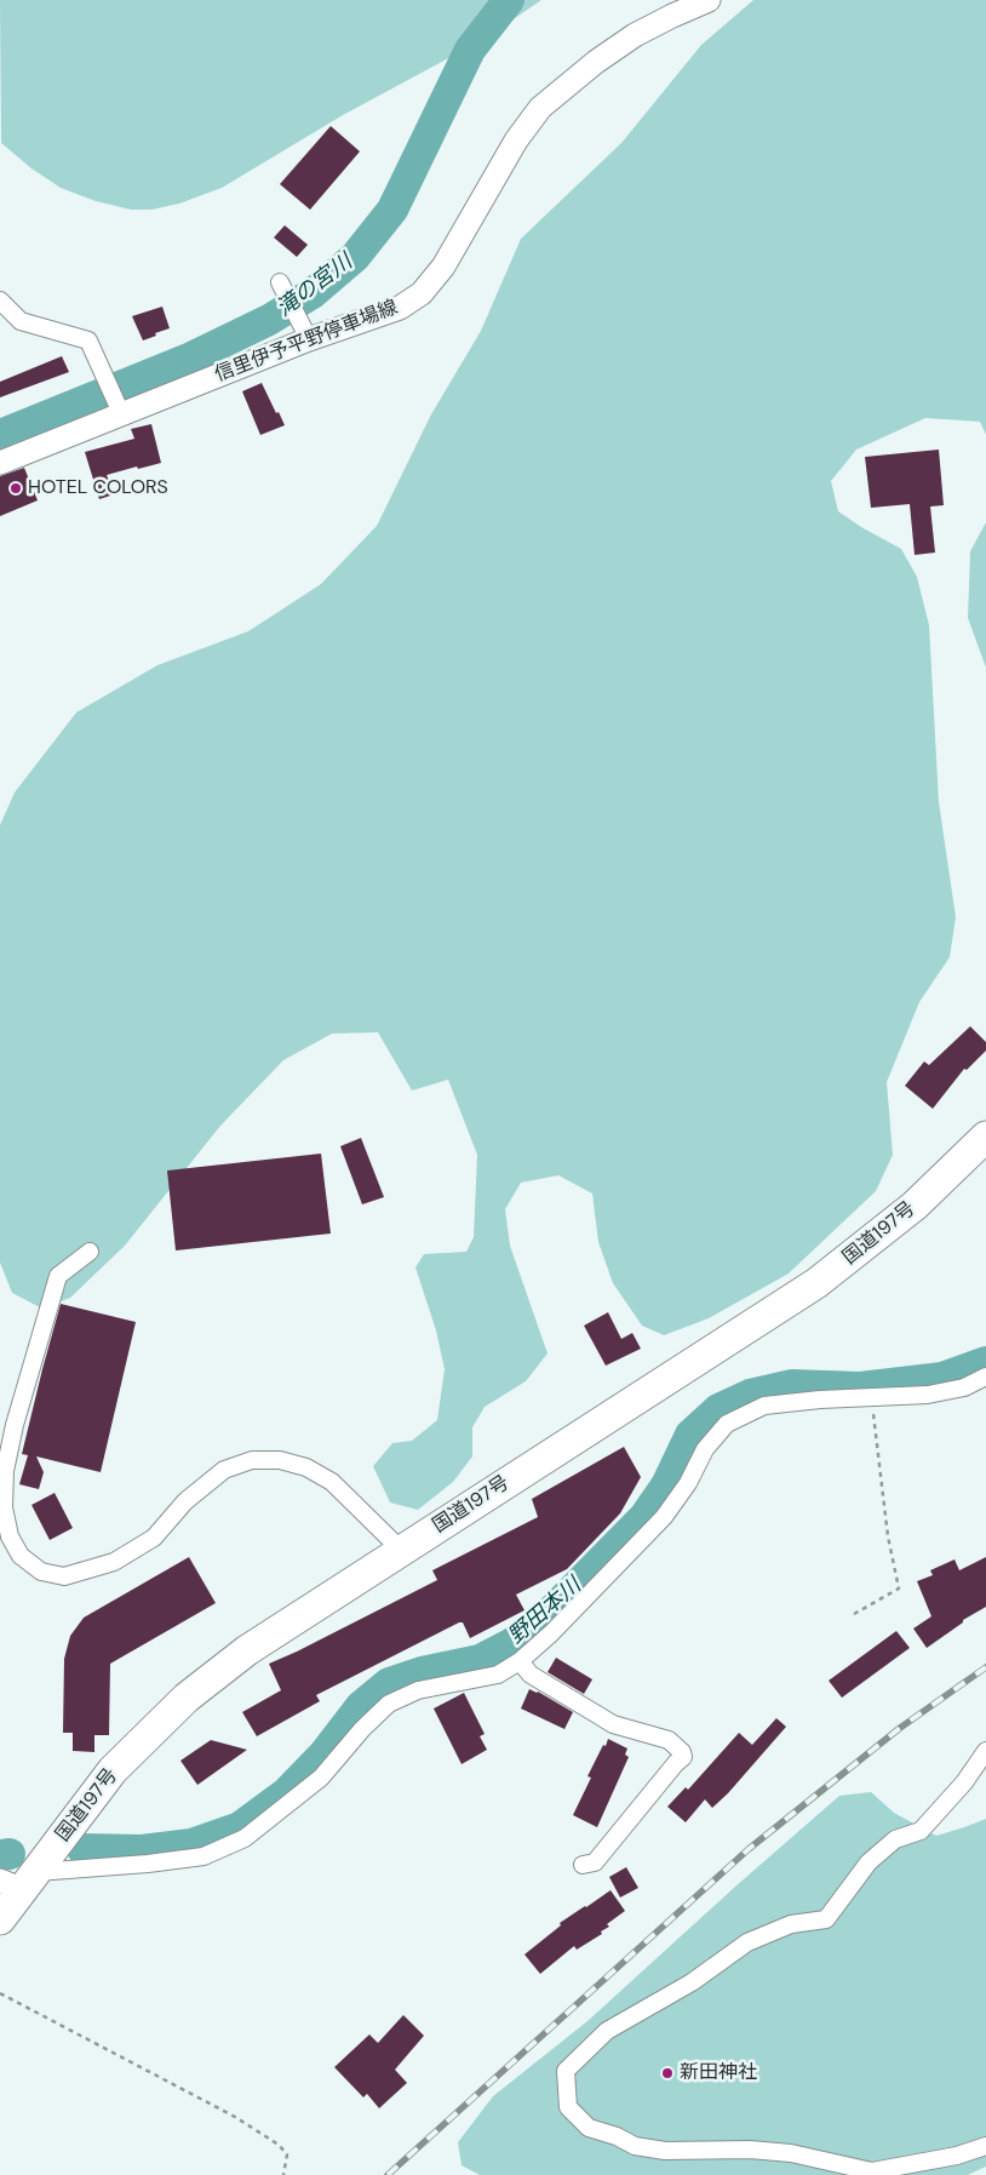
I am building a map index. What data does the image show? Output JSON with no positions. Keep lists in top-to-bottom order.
{
  "streets": {
    "highway": ["国道197号"],
    "main road": ["信里伊予平野停車場線"]
  },
  "water": ["滝の宮川", "野田本川"],
  "places": ["HOTEL COLORS", "新田神社"]
}
